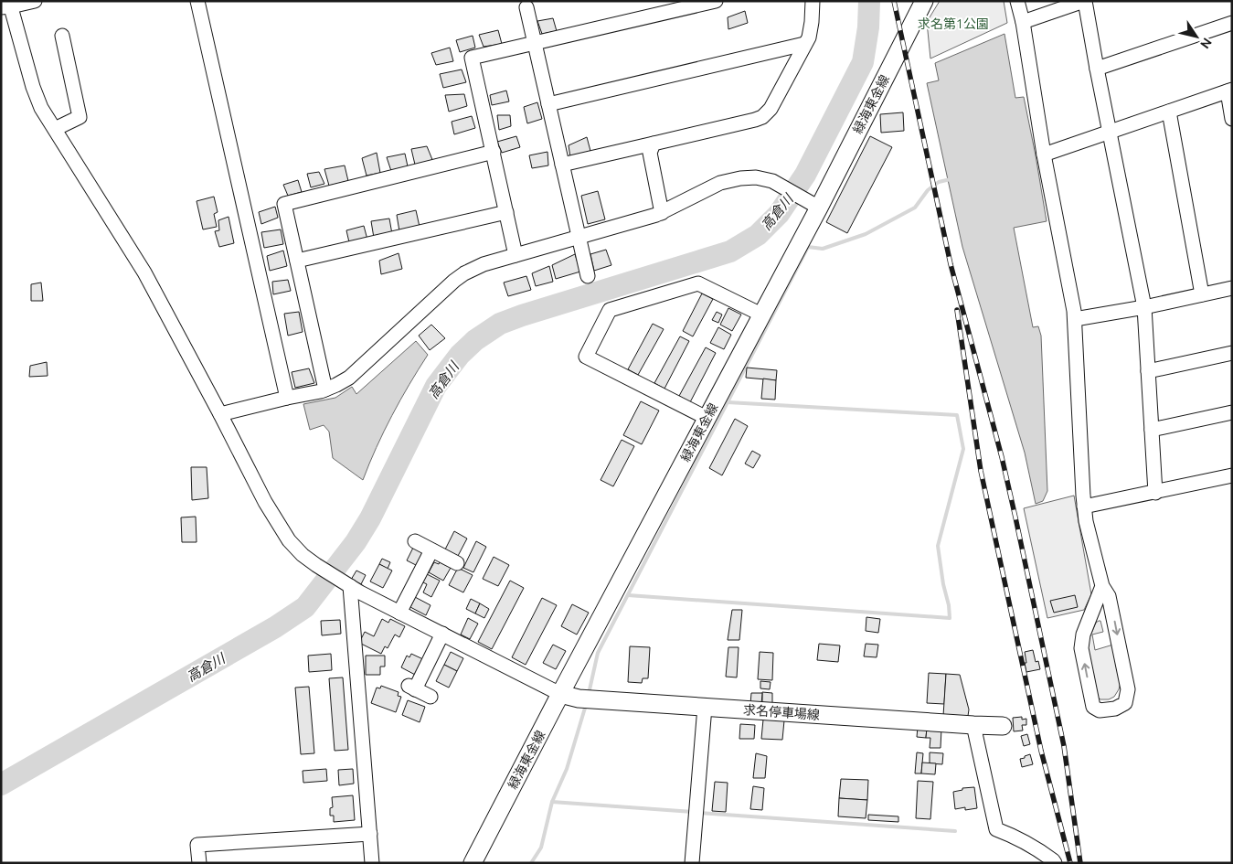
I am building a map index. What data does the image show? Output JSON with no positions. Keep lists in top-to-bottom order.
{
  "streets": {
    "main road": ["緑海東金線", "求名停車場線"]
  },
  "crossings": [
    ["緑海東金線", "求名停車場線"]
  ],
  "water": ["高倉川"],
  "parks": ["求名第1公園"],
  "north": "bottom right"
}
